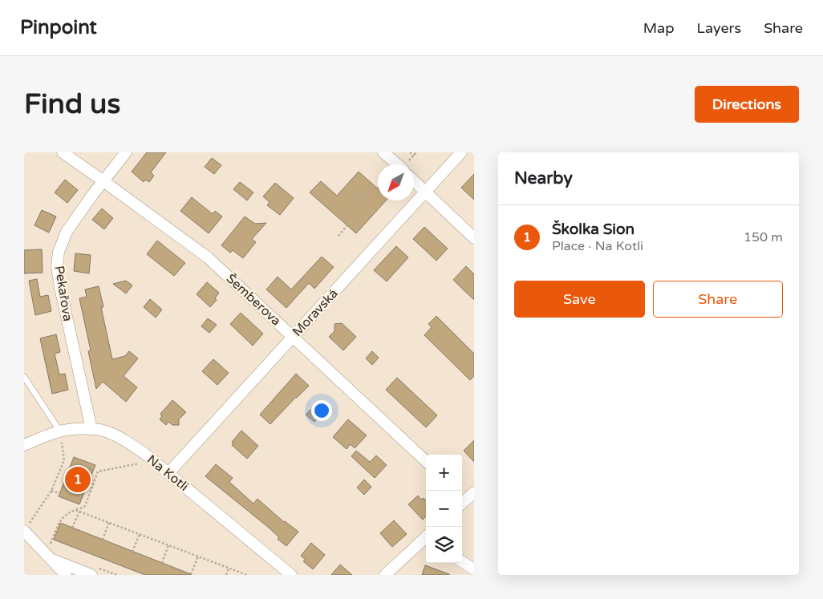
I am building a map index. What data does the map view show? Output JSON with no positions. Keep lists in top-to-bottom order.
{
  "streets": {
    "street": [
      "Pekařova",
      "Šemberova",
      "Moravská",
      "Na Kotli"
    ]
  },
  "crossings": [
    ["Pekařova", "Šemberova"],
    ["Pekařova", "Na Kotli"],
    ["Šemberova", "Moravská"],
    ["Moravská", "Na Kotli"]
  ],
  "north": "bottom left",
  "page": {
    "header": "Pinpoint",
    "nav": ["Map", "Layers", "Share"],
    "buttons": [
      "Directions",
      ["Save", "Share"]
    ],
    "title": "Find us",
    "heading": "Nearby",
    "list": [
      {
        "mark": "1",
        "name": "Školka Sion",
        "note": "Place · Na Kotli",
        "value": "150 m"
      }
    ],
    "map_buttons": ["+", "−"],
    "pins": "1"
  }
}
